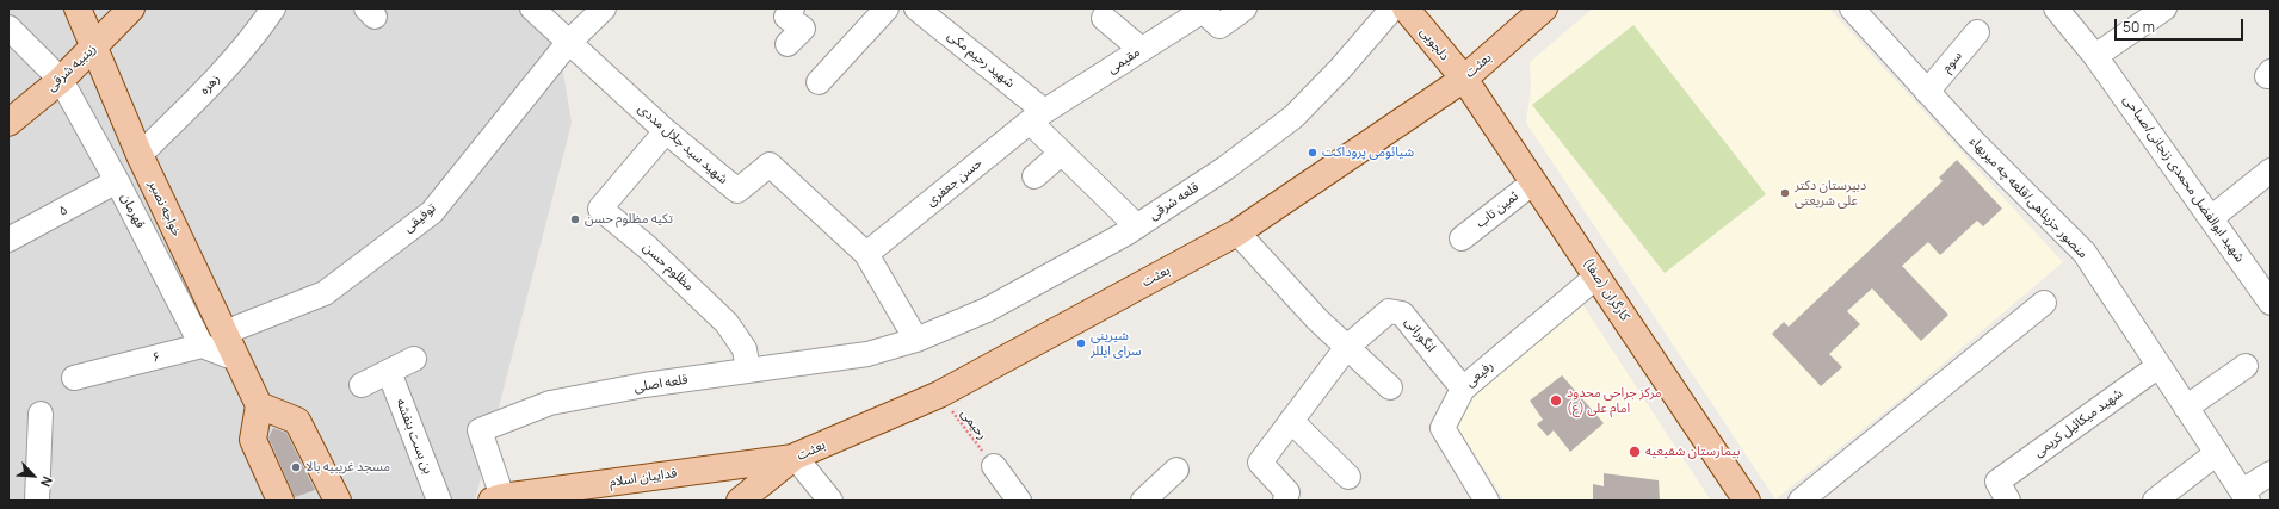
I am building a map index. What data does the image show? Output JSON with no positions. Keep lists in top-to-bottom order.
{
  "streets": {
    "main road": [
      "دلجویی",
      "بعثت",
      "زینبیه شرقی",
      "خواجه نصیر",
      "کارگران (صفا)",
      "فداییان اسلام"
    ],
    "street": [
      "شهید رحیم مکی",
      "مقیمی",
      "سوم",
      "زهره",
      "شهید سید جلال مددی",
      "شهید ابوالفضل محمدی زنجانی/صباحی",
      "حسن جعفری",
      "منصور جزپناهی/قلعه چه میربهاء",
      "قلعه شرقی",
      "ثمین تاب",
      "۵",
      "قهرمان",
      "توفیقی",
      "مظلوم حسن",
      "انگورانی",
      "۶",
      "رفیعی",
      "قلعه اصلی",
      "شهید میکائیل کریمی",
      "بن بست بنفشه"
    ],
    "path": ["رحیمی"]
  },
  "crossings": [
    ["دلجویی", "بعثت"],
    ["دلجویی", "کارگران (صفا)"],
    ["شهید رحیم مکی", "مقیمی"],
    ["شهید رحیم مکی", "حسن جعفری"],
    ["شهید رحیم مکی", "قلعه شرقی"],
    ["مقیمی", "حسن جعفری"],
    ["سوم", "منصور جزپناهی/قلعه چه میربهاء"],
    ["بعثت", "کارگران (صفا)"],
    ["بعثت", "رحیمی"],
    ["بعثت", "فداییان اسلام"],
    ["زینبیه شرقی", "خواجه نصیر"],
    ["زینبیه شرقی", "قهرمان"],
    ["زهره", "خواجه نصیر"],
    ["شهید سید جلال مددی", "حسن جعفری"],
    ["شهید سید جلال مددی", "قلعه شرقی"],
    ["شهید سید جلال مددی", "توفیقی"],
    ["شهید سید جلال مددی", "مظلوم حسن"],
    ["شهید سید جلال مددی", "قلعه اصلی"],
    ["منصور جزپناهی/قلعه چه میربهاء", "شهید میکائیل کریمی"],
    ["قلعه شرقی", "قلعه اصلی"],
    ["خواجه نصیر", "توفیقی"],
    ["ثمین تاب", "کارگران (صفا)"],
    ["۵", "قهرمان"],
    ["قهرمان", "۶"],
    ["مظلوم حسن", "قلعه اصلی"],
    ["کارگران (صفا)", "رفیعی"],
    ["انگورانی", "رفیعی"],
    ["قلعه اصلی", "فداییان اسلام"]
  ],
  "places": [
    "شیائومی پروداکت",
    "دبیرستان دکتر علی شریعتی",
    "تکیه مظلوم حسن",
    "شیرینی سرای ایللر",
    "مرکز جراحی محدود امام علی (ع)",
    "بیمارستان شفیعیه",
    "مسجد غریبیه بالا"
  ],
  "scale_bar": "50 m",
  "north": "bottom right"
}
